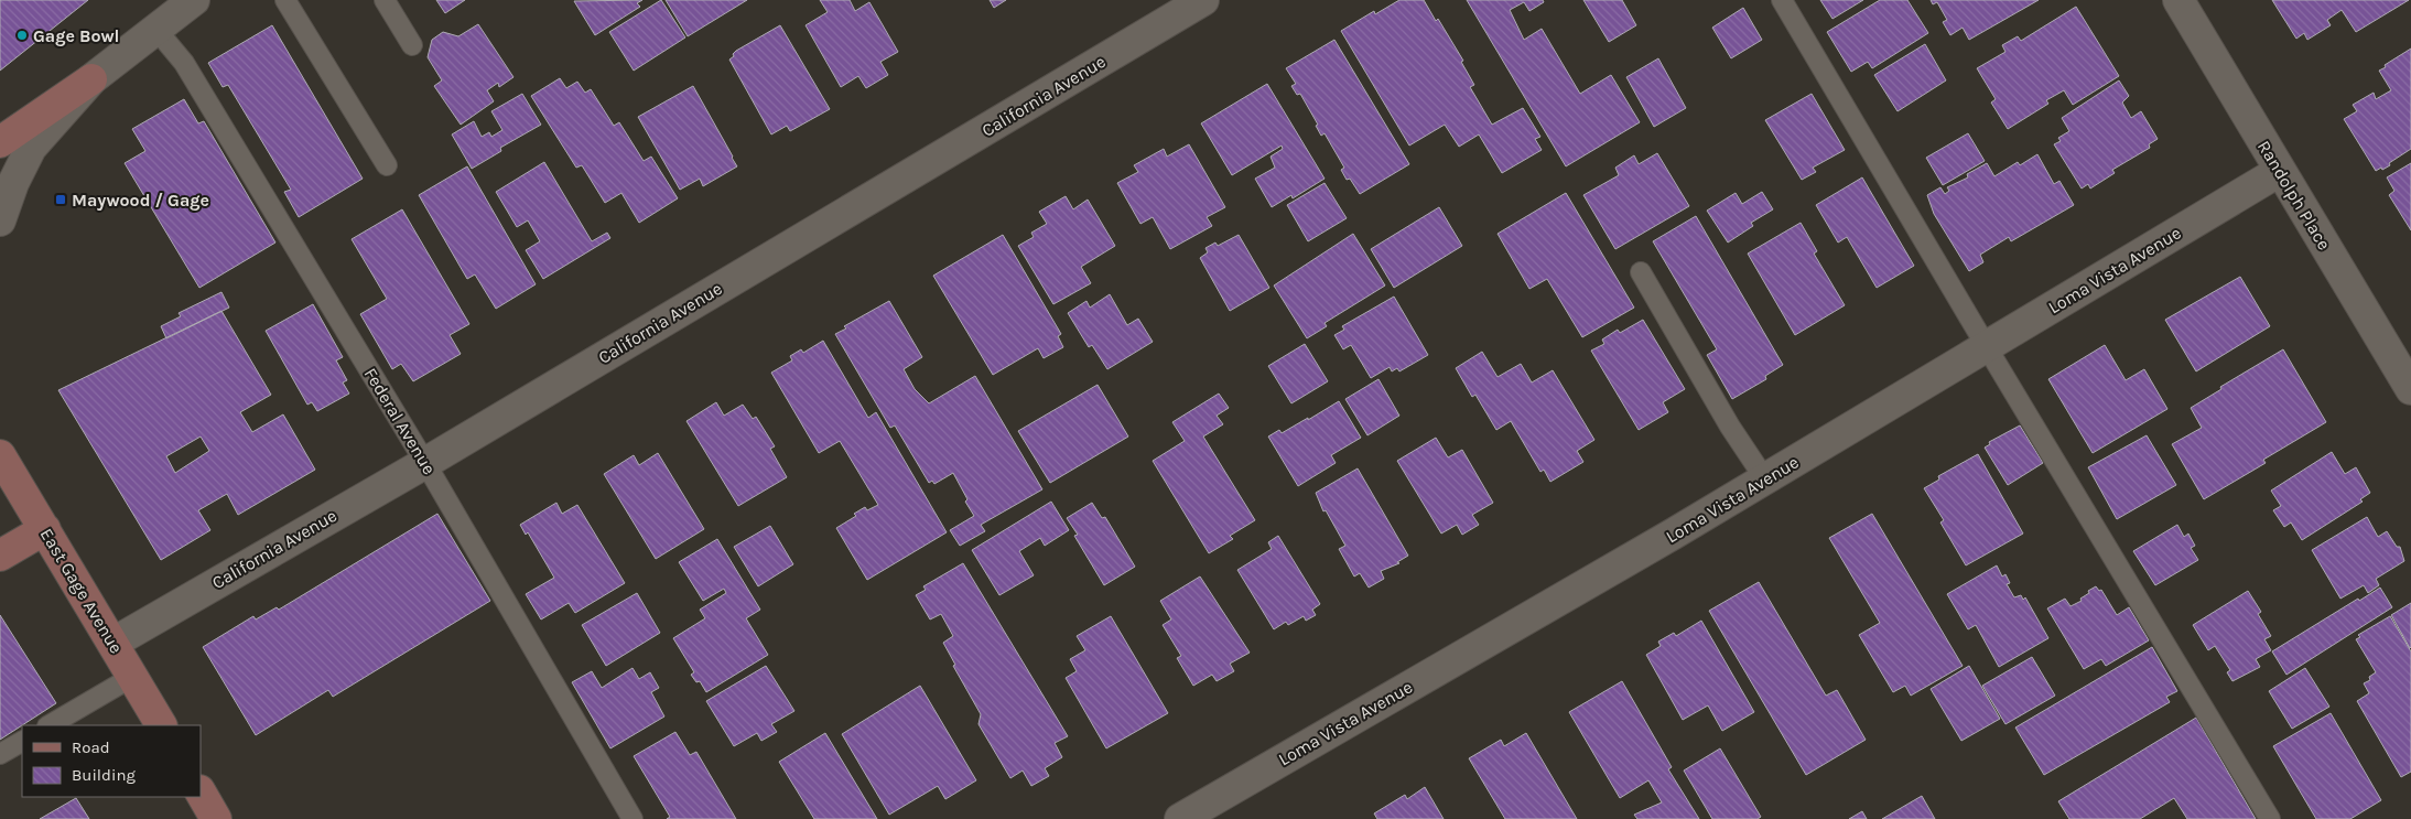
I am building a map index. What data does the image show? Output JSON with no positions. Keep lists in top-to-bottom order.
{
  "streets": {
    "main road": ["East Gage Avenue"],
    "street": ["California Avenue", "Randolph Place", "Loma Vista Avenue"],
    "lane": ["Federal Avenue"]
  },
  "crossings": [
    ["California Avenue", "Federal Avenue"],
    ["California Avenue", "East Gage Avenue"],
    ["Randolph Place", "Loma Vista Avenue"]
  ],
  "places": {
    "other": ["Gage Bowl"],
    "transit": ["Maywood / Gage"]
  },
  "legend": ["Road", "Building"]
}
